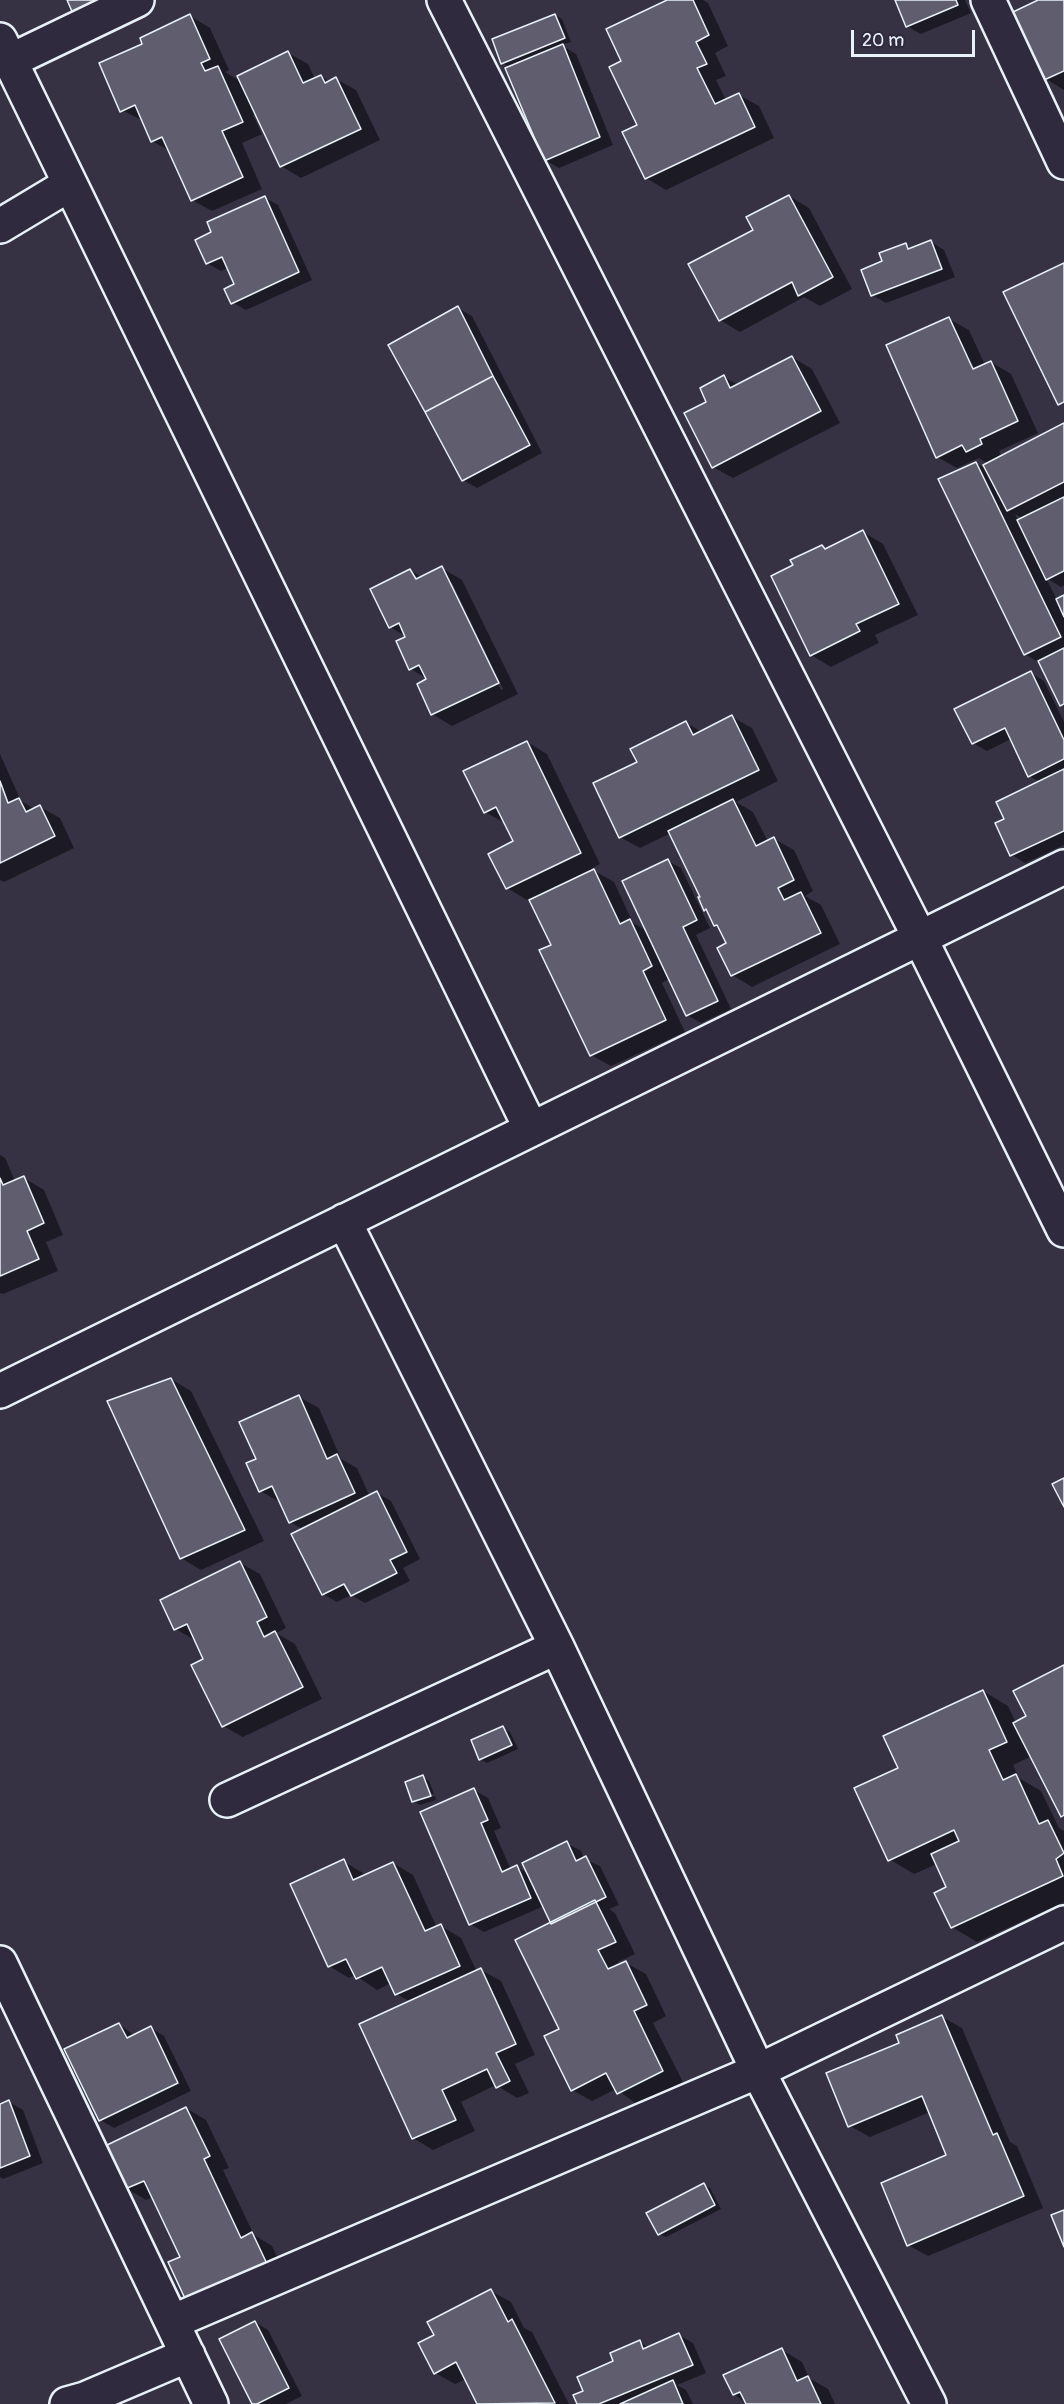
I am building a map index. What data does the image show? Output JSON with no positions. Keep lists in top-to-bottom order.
{
  "scale_bar": "20 m"
}
